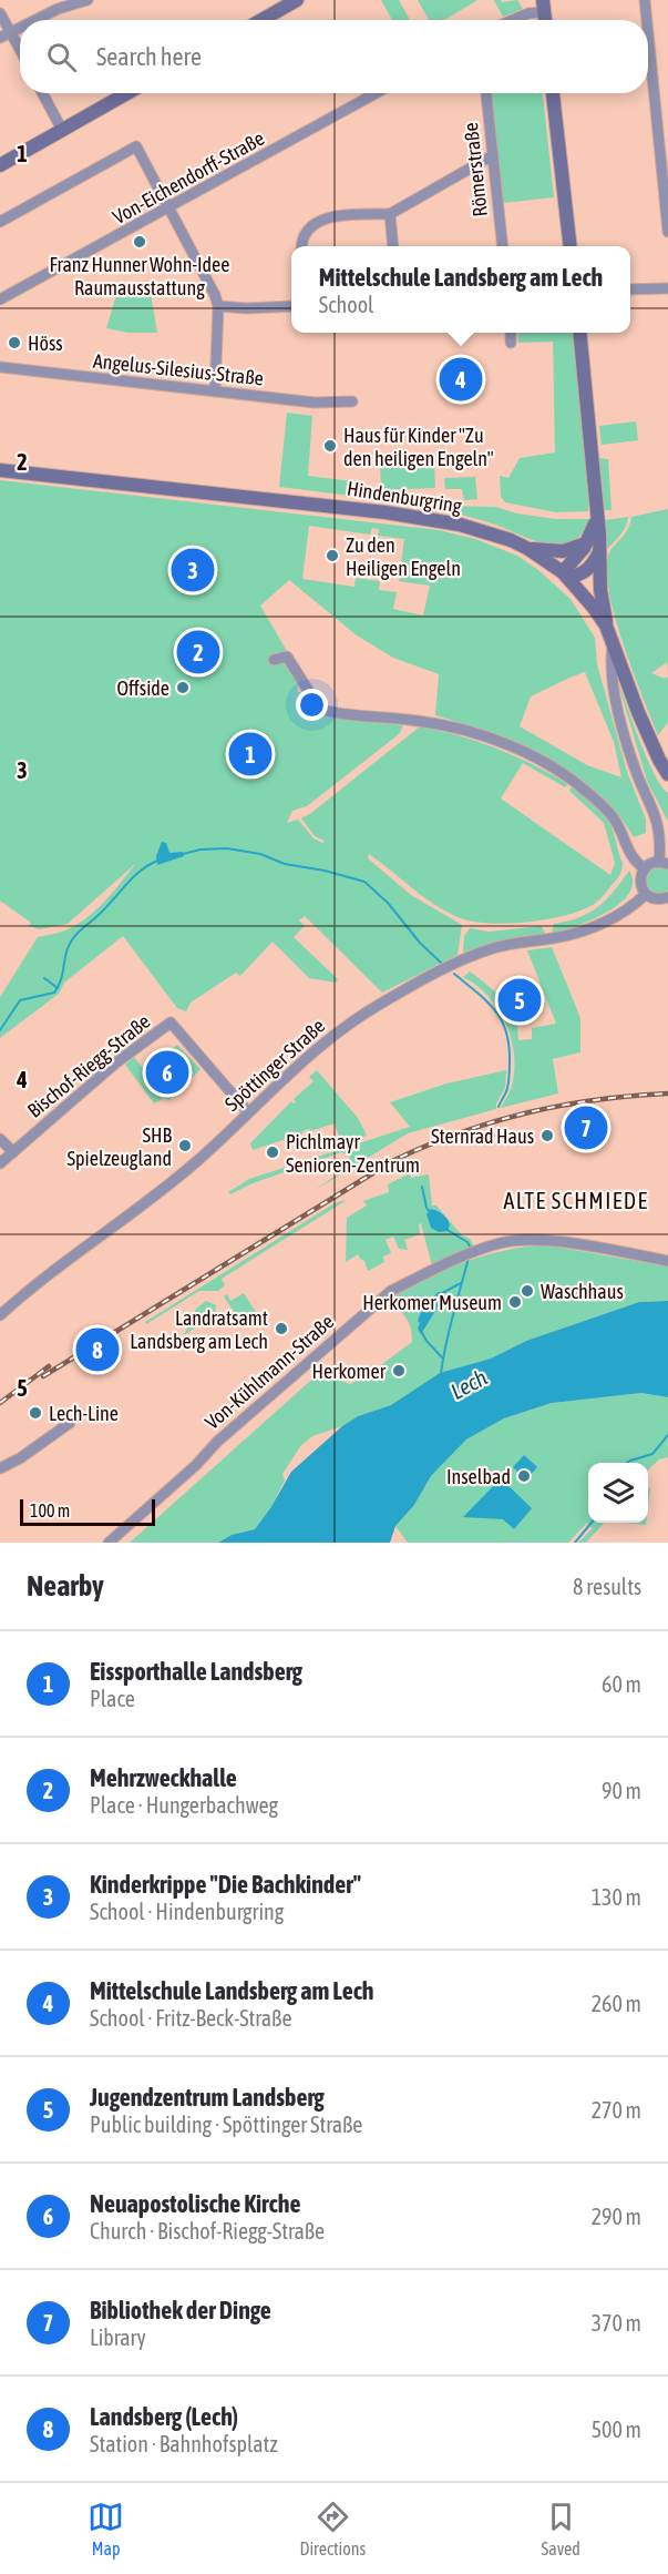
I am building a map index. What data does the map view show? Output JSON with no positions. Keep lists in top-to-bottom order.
{
  "streets": {
    "main road": ["Hindenburgring"],
    "street": [
      "Römerstraße",
      "Von-Eichendorff-Straße",
      "Angelus-Silesius-Straße",
      "Spöttinger Straße",
      "Bischof-Riegg-Straße",
      "Von-Kühlmann-Straße"
    ]
  },
  "crossings": [
    ["Spöttinger Straße", "Bischof-Riegg-Straße"]
  ],
  "districts": ["ALTE SCHMIEDE"],
  "water": ["Lech"],
  "places": [
    "Franz Hunner Wohn-Idee Raumausstattung",
    "Höss",
    "Haus für Kinder \"Zu den heiligen Engeln\"",
    "Zu den Heiligen Engeln",
    "Offside",
    "Sternrad Haus",
    "SHB Spielzeugland",
    "Pichlmayr Senioren-Zentrum",
    "Waschhaus",
    "Herkomer Museum",
    "Landratsamt Landsberg am Lech",
    "Herkomer",
    "Lech-Line",
    "Inselbad"
  ],
  "scale_bar": "100 m",
  "page": {
    "search": "Search here",
    "popup": ["Mittelschule Landsberg am Lech", "School"],
    "pins": [
      "4",
      "3",
      "2",
      "1",
      "5",
      "6",
      "7",
      "8"
    ],
    "scale": "100 m",
    "heading": ["Nearby", "8 results"],
    "list": [
      {
        "mark": "1",
        "name": "Eissporthalle Landsberg",
        "note": "Place",
        "value": "60 m"
      },
      {
        "mark": "2",
        "name": "Mehrzweckhalle",
        "note": "Place · Hungerbachweg",
        "value": "90 m"
      },
      {
        "mark": "3",
        "name": "Kinderkrippe \"Die Bachkinder\"",
        "note": "School · Hindenburgring",
        "value": "130 m"
      },
      {
        "mark": "4",
        "name": "Mittelschule Landsberg am Lech",
        "note": "School · Fritz-Beck-Straße",
        "value": "260 m"
      },
      {
        "mark": "5",
        "name": "Jugendzentrum Landsberg",
        "note": "Public building · Spöttinger Straße",
        "value": "270 m"
      },
      {
        "mark": "6",
        "name": "Neuapostolische Kirche",
        "note": "Church · Bischof-Riegg-Straße",
        "value": "290 m"
      },
      {
        "mark": "7",
        "name": "Bibliothek der Dinge",
        "note": "Library",
        "value": "370 m"
      },
      {
        "mark": "8",
        "name": "Landsberg (Lech)",
        "note": "Station · Bahnhofsplatz",
        "value": "500 m"
      }
    ],
    "nav": ["Map", "Directions", "Saved"]
  },
  "grid": {
    "rows": [
      "1",
      "2",
      "3",
      "4",
      "5"
    ]
  }
}
